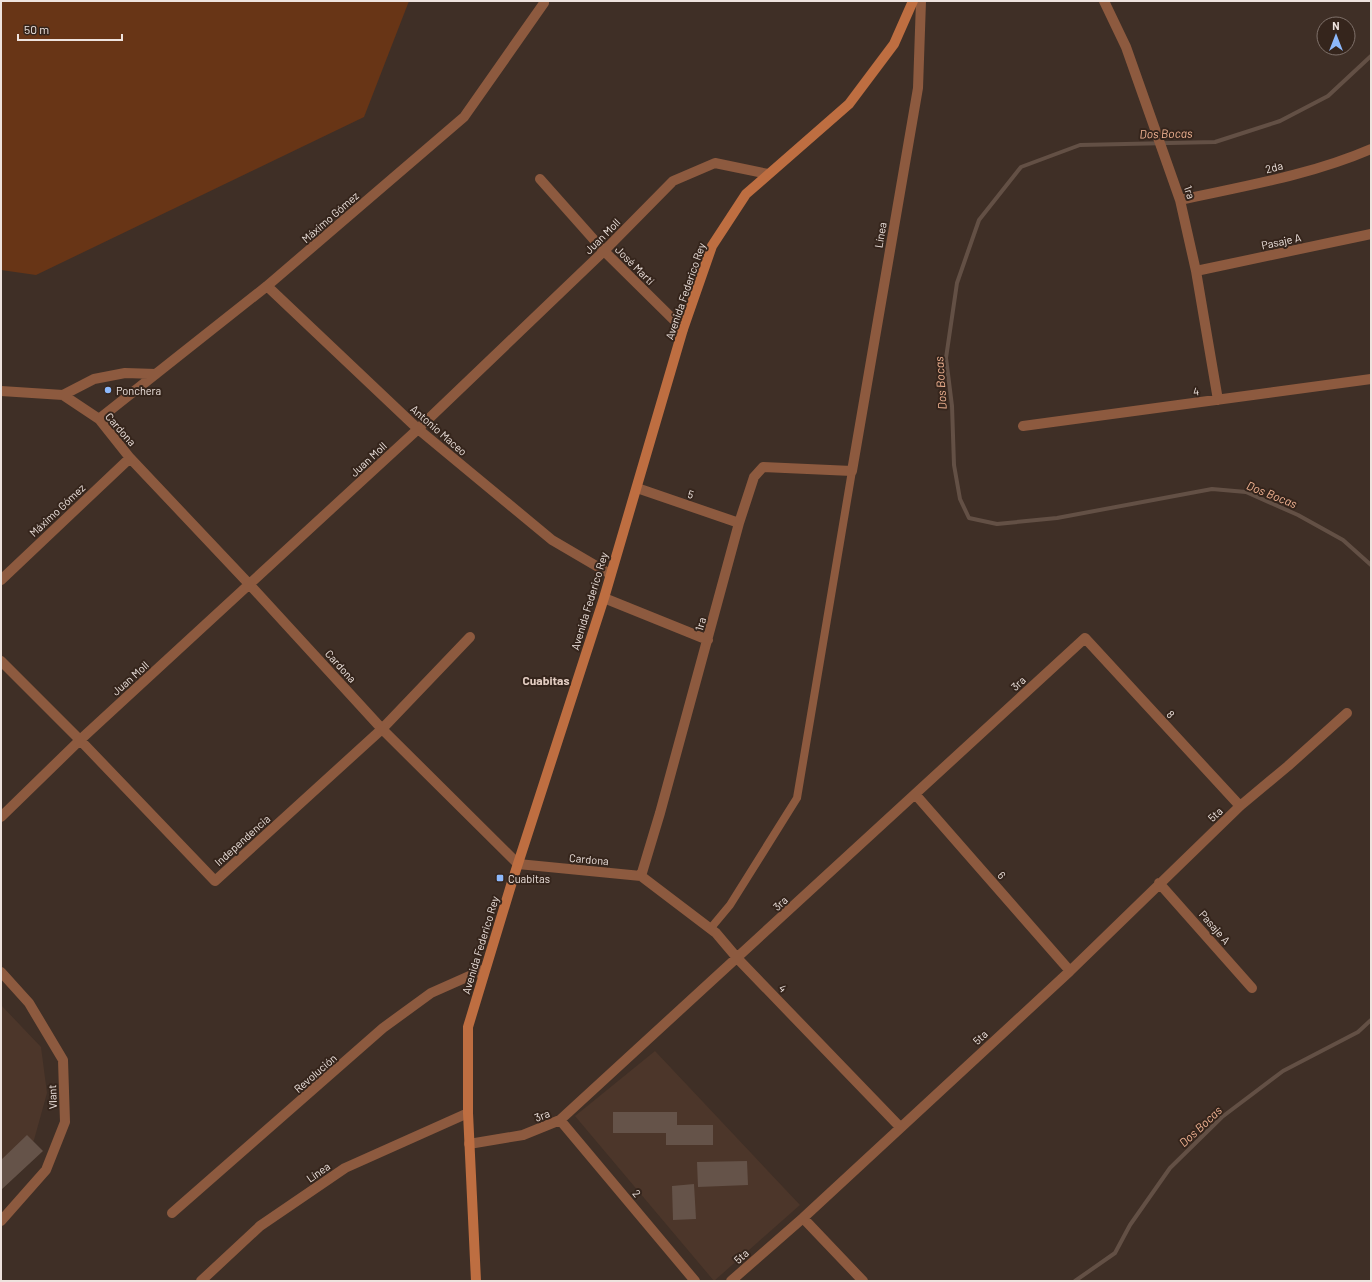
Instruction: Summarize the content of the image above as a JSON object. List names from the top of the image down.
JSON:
{
  "streets": {
    "main road": ["Avenida Federico Rey"],
    "street": [
      "2da",
      "1ra",
      "Máximo Gómez",
      "Línea",
      "Juan Moll",
      "Pasaje A",
      "José Martí",
      "4",
      "Cardona",
      "Antonio Maceo",
      "5",
      "3ra",
      "8",
      "5ta",
      "Independencia",
      "6",
      "Revolución",
      "Vlant",
      "2"
    ]
  },
  "crossings": [
    ["2da", "1ra"],
    ["1ra", "Línea"],
    ["1ra", "Pasaje A"],
    ["1ra", "4"],
    ["1ra", "Cardona"],
    ["1ra", "5"],
    ["Máximo Gómez", "Cardona"],
    ["Máximo Gómez", "Antonio Maceo"],
    ["Línea", "Avenida Federico Rey"],
    ["Juan Moll", "José Martí"],
    ["Juan Moll", "Avenida Federico Rey"],
    ["Juan Moll", "Cardona"],
    ["Juan Moll", "Antonio Maceo"],
    ["Juan Moll", "Independencia"],
    ["Pasaje A", "5ta"],
    ["José Martí", "Avenida Federico Rey"],
    ["Avenida Federico Rey", "Cardona"],
    ["Avenida Federico Rey", "Antonio Maceo"],
    ["Avenida Federico Rey", "5"],
    ["Avenida Federico Rey", "3ra"],
    ["Avenida Federico Rey", "Revolución"],
    ["4", "Cardona"],
    ["4", "3ra"],
    ["4", "5ta"],
    ["Cardona", "Independencia"],
    ["3ra", "8"],
    ["3ra", "6"],
    ["3ra", "2"],
    ["8", "5ta"],
    ["5ta", "6"]
  ],
  "districts": ["Cuabitas"],
  "water": ["Dos Bocas"],
  "places": {
    "other": ["Ponchera"],
    "transit": ["Cuabitas"]
  },
  "scale_bar": "50 m",
  "north": "top"
}
